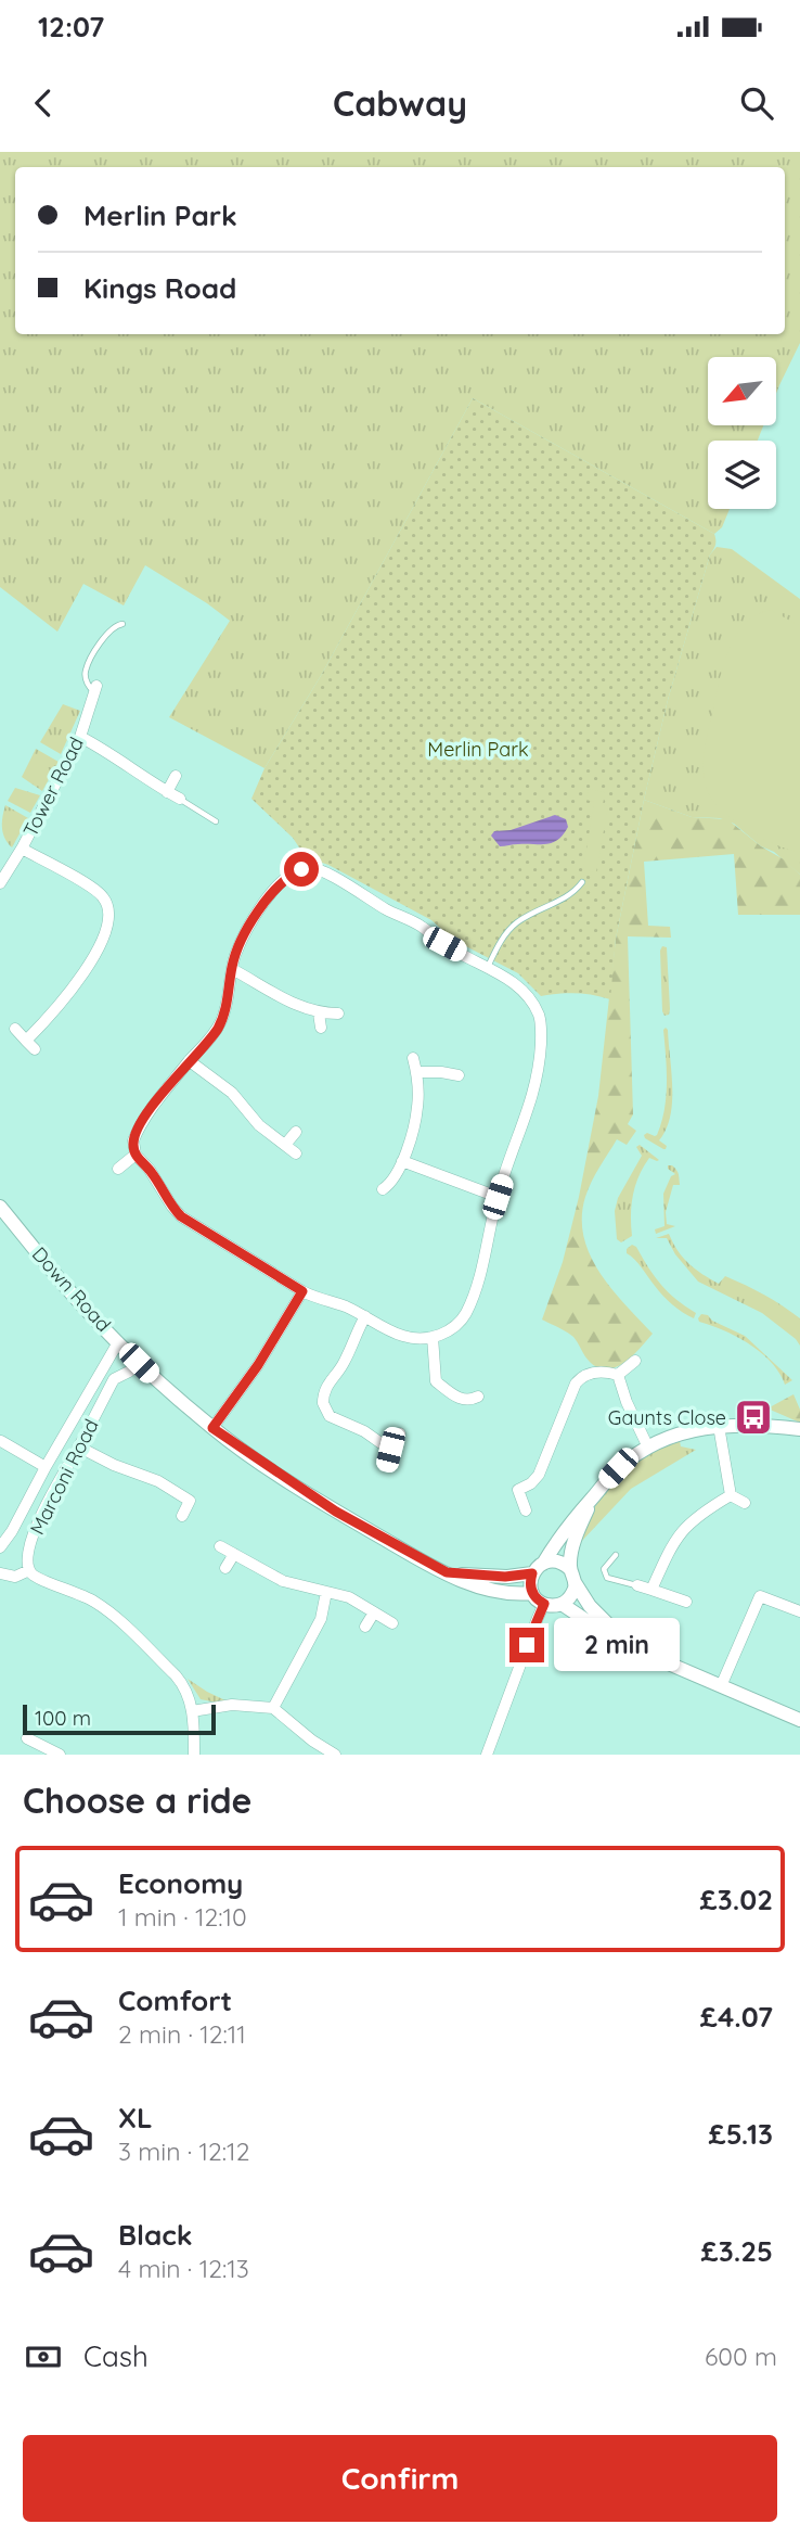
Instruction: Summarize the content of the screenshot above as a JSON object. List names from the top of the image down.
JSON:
{
  "streets": {
    "street": ["Tower Road", "Down Road", "Marconi Road"]
  },
  "crossings": [
    ["Down Road", "Marconi Road"]
  ],
  "parks": ["Merlin Park"],
  "places": {
    "bus stop": ["Gaunts Close"]
  },
  "scale_bar": "100 m",
  "north": "bottom left",
  "page": {
    "status": "12:07",
    "header": "Cabway",
    "banner": ["Merlin Park", "Kings Road"],
    "bubble": "2 min",
    "scale": "100 m",
    "heading": "Choose a ride",
    "list": [
      {
        "name": "Economy",
        "note": "1 min · 12:10",
        "value": "£3.02"
      },
      {
        "name": "Comfort",
        "note": "2 min · 12:11",
        "value": "£4.07"
      },
      {
        "name": "XL",
        "note": "3 min · 12:12",
        "value": "£5.13"
      },
      {
        "name": "Black",
        "note": "4 min · 12:13",
        "value": "£3.25"
      }
    ],
    "pay": ["Cash", "600 m"],
    "buttons": "Confirm"
  }
}
